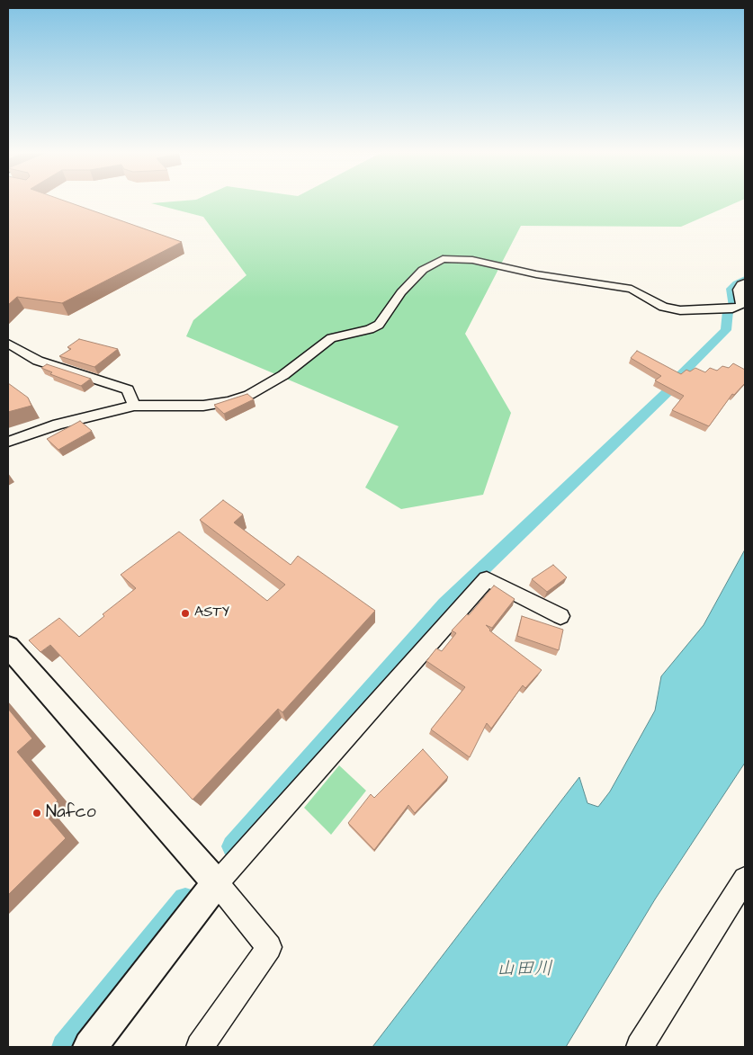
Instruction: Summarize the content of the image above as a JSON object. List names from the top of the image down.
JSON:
{
  "water": ["山田川"],
  "places": ["ASTY", "Nafco"]
}
